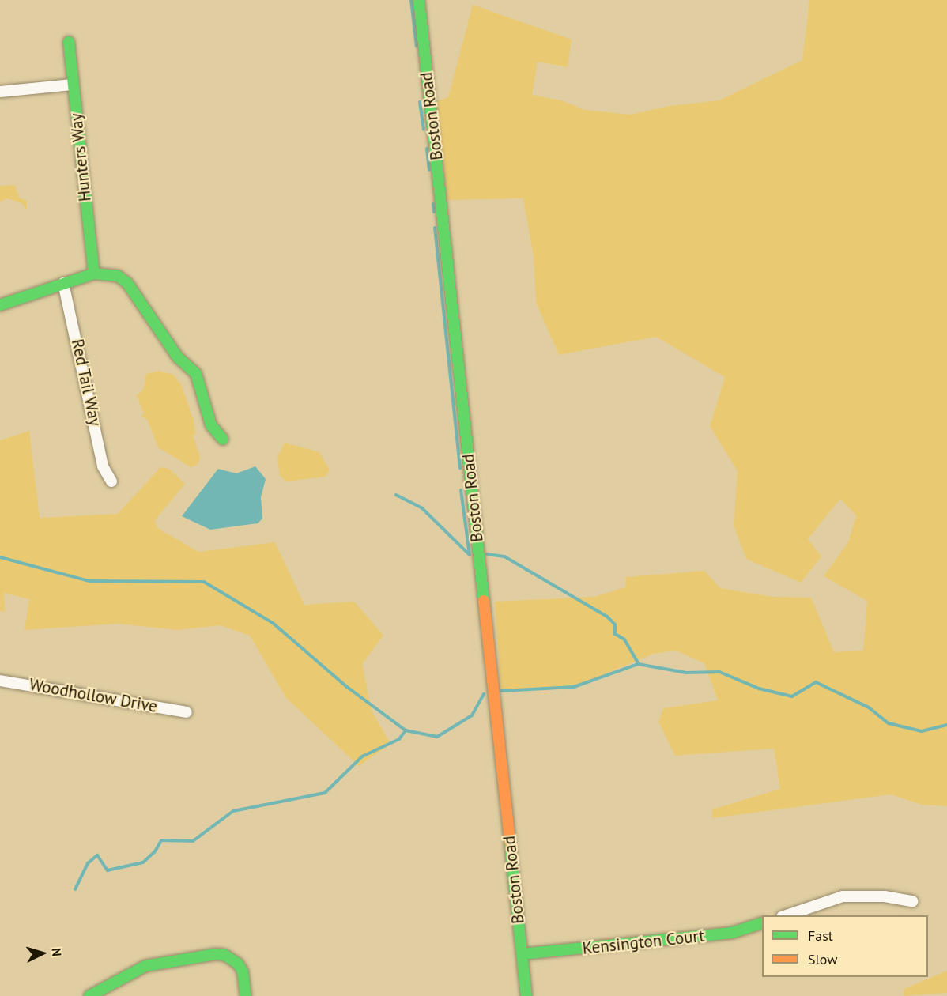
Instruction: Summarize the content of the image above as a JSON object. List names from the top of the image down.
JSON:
{
  "streets": {
    "street": [
      "Boston Road",
      "Hunters Way",
      "Red Tail Way",
      "Woodhollow Drive",
      "Kensington Court"
    ]
  },
  "crossings": [
    ["Boston Road", "Kensington Court"]
  ],
  "legend": ["Fast", "Slow"],
  "north": "right"
}
